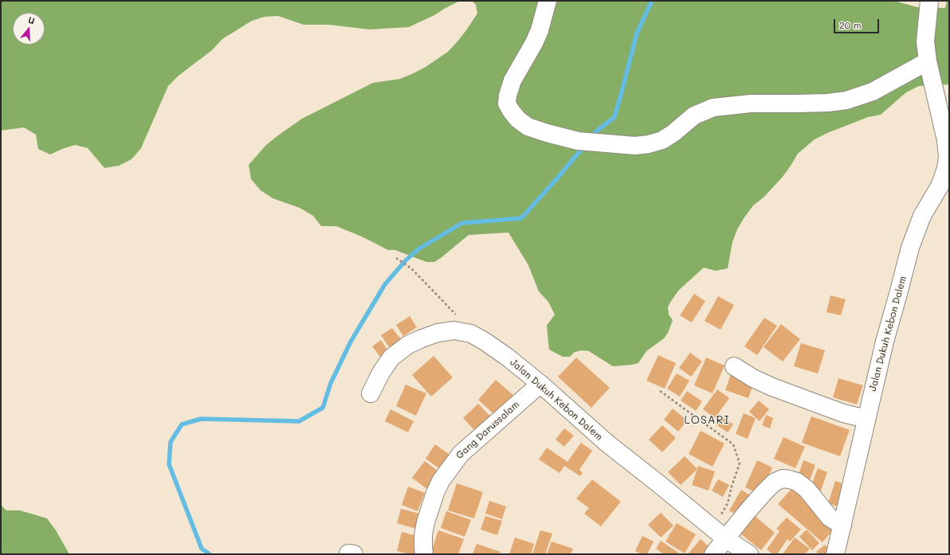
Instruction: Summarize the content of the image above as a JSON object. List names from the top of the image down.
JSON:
{
  "streets": {
    "street": ["Jalan Dukuh Kebon Dalem", "Gang Darussalam"]
  },
  "crossings": [
    ["Jalan Dukuh Kebon Dalem", "Gang Darussalam"]
  ],
  "districts": ["LOSARI"],
  "scale_bar": "20 m",
  "north": "top"
}
